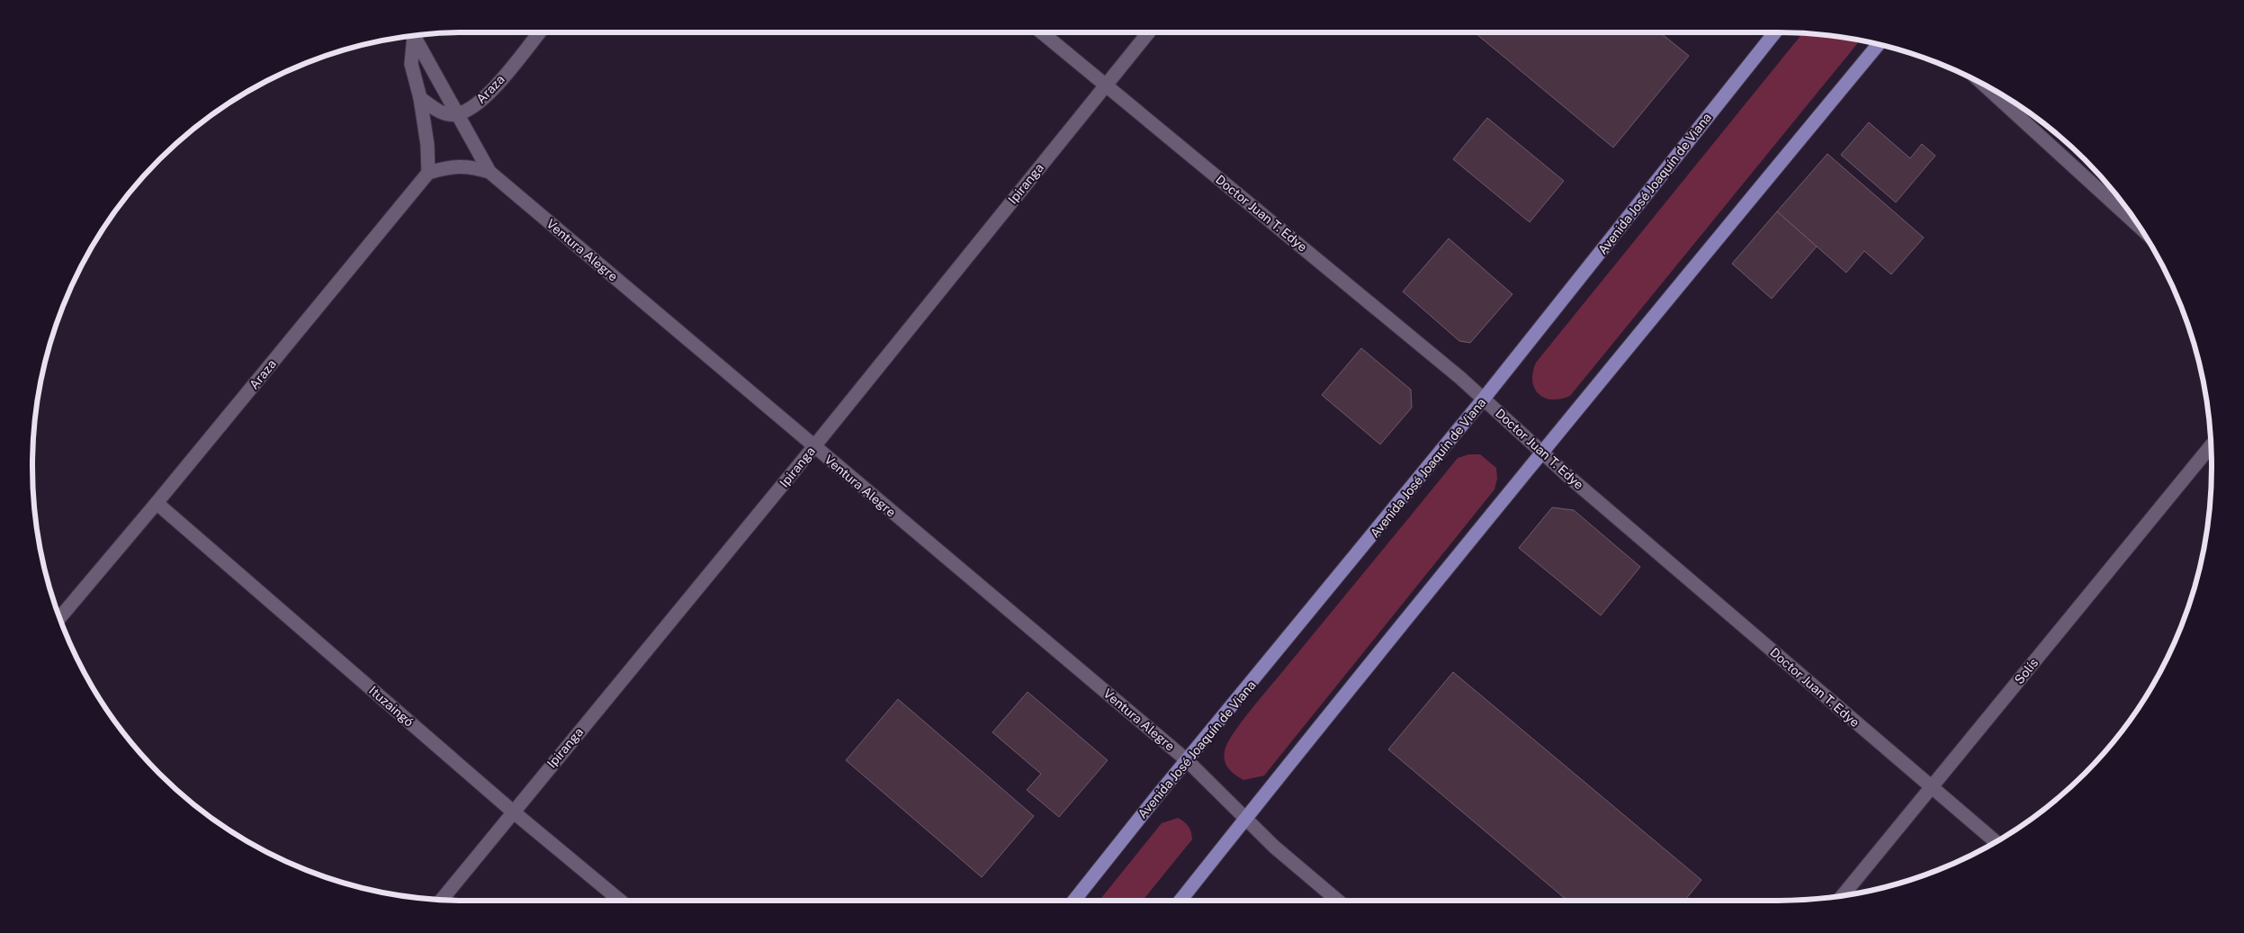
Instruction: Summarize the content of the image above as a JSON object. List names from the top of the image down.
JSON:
{
  "streets": {
    "main road": ["Avenida José Joaquín de Viana"],
    "street": [
      "Araza",
      "Ipiranga",
      "Doctor Juan T. Edye",
      "Ventura Alegre",
      "Solís",
      "Ituzaingó"
    ]
  },
  "crossings": [
    ["Araza", "Ventura Alegre"],
    ["Araza", "Ituzaingó"],
    ["Ipiranga", "Doctor Juan T. Edye"],
    ["Ipiranga", "Ventura Alegre"],
    ["Ipiranga", "Ituzaingó"],
    ["Avenida José Joaquín de Viana", "Doctor Juan T. Edye"],
    ["Avenida José Joaquín de Viana", "Ventura Alegre"],
    ["Doctor Juan T. Edye", "Solís"]
  ]
}
